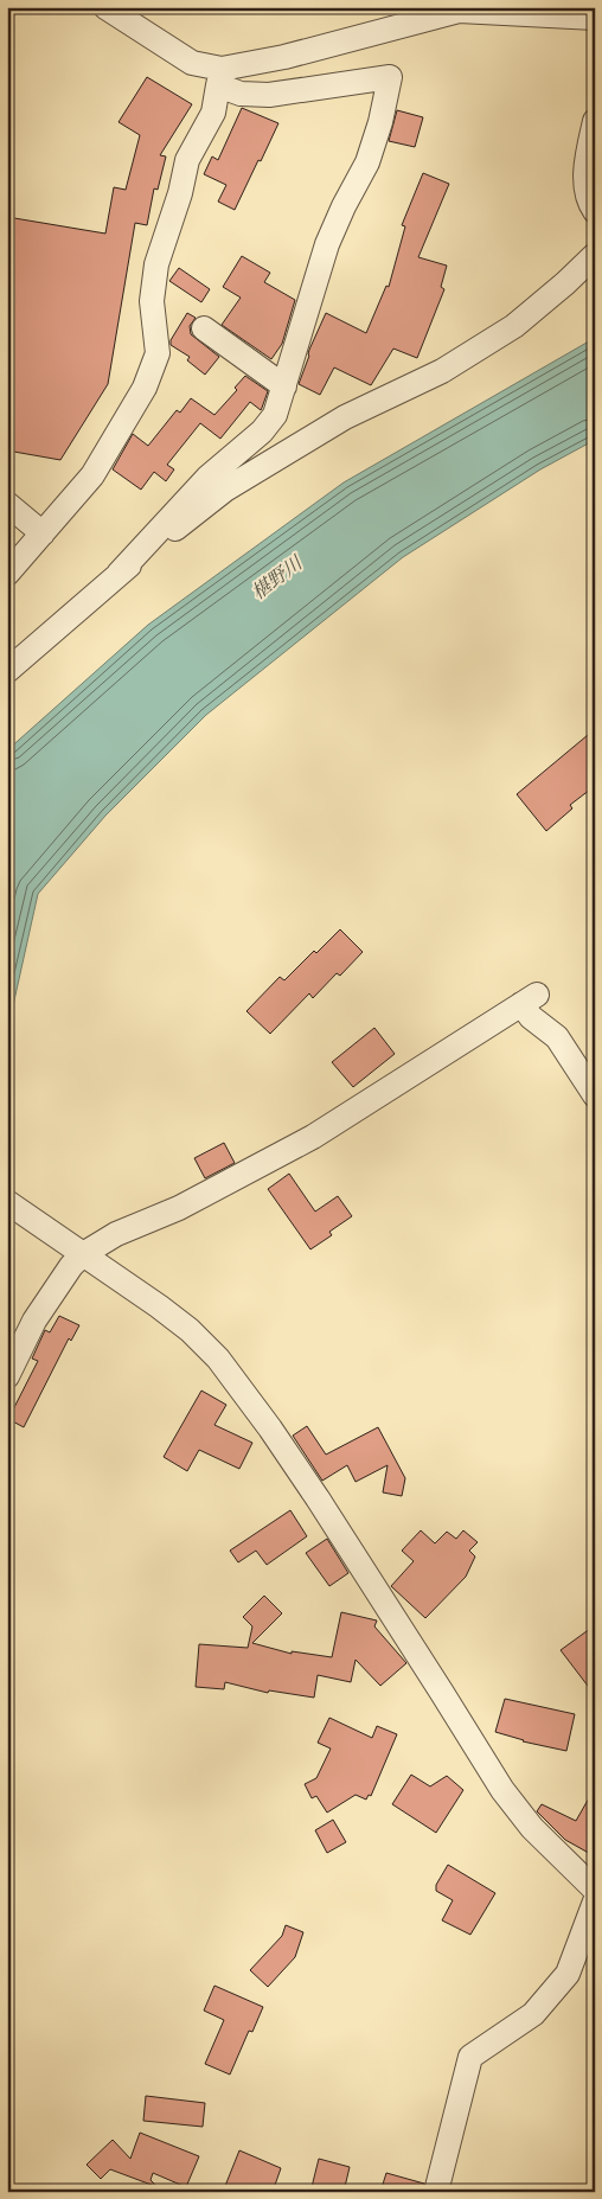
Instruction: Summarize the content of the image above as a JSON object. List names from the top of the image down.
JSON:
{
  "water": ["椹野川"]
}
